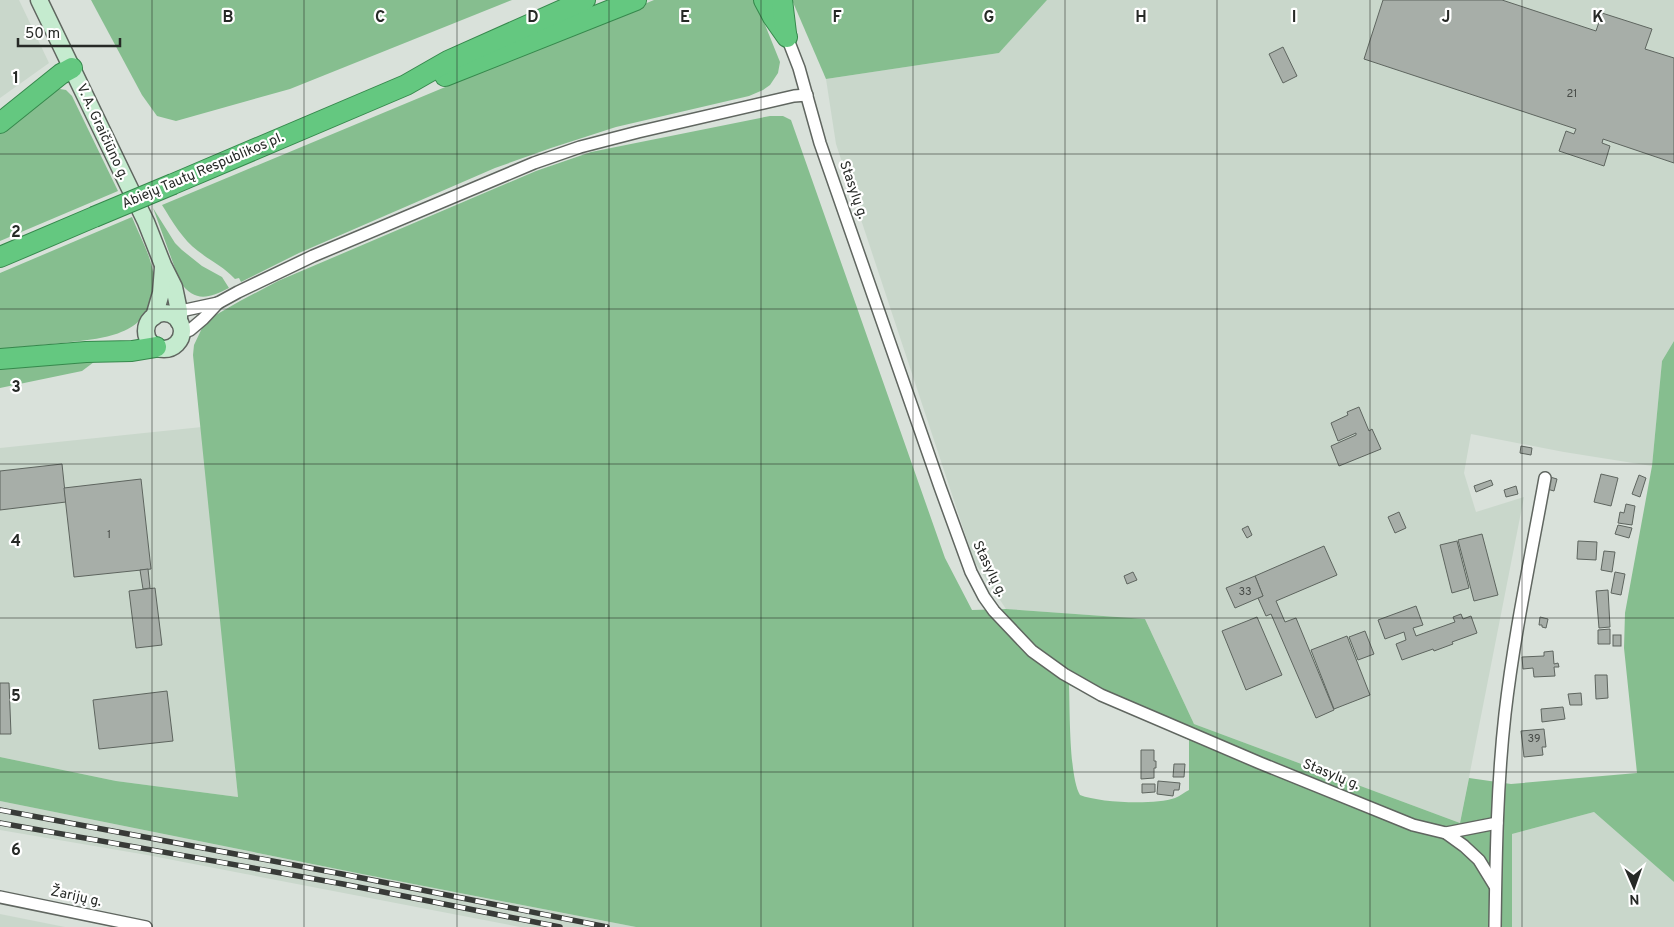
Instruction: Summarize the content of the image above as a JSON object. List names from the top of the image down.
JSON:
{
  "streets": {
    "highway": ["Abiejų Tautų Respublikos pl."],
    "main road": ["V. A. Graičiūno g."],
    "street": ["Stasylų g.", "Žarijų g."]
  },
  "house_numbers": [
    "21",
    "1",
    "33",
    "39"
  ],
  "scale_bar": "50 m",
  "north": "bottom",
  "grid": {
    "columns": [
      "B",
      "C",
      "D",
      "E",
      "F",
      "G",
      "H",
      "I",
      "J",
      "K"
    ],
    "rows": [
      "1",
      "2",
      "3",
      "4",
      "5",
      "6"
    ]
  }
}
